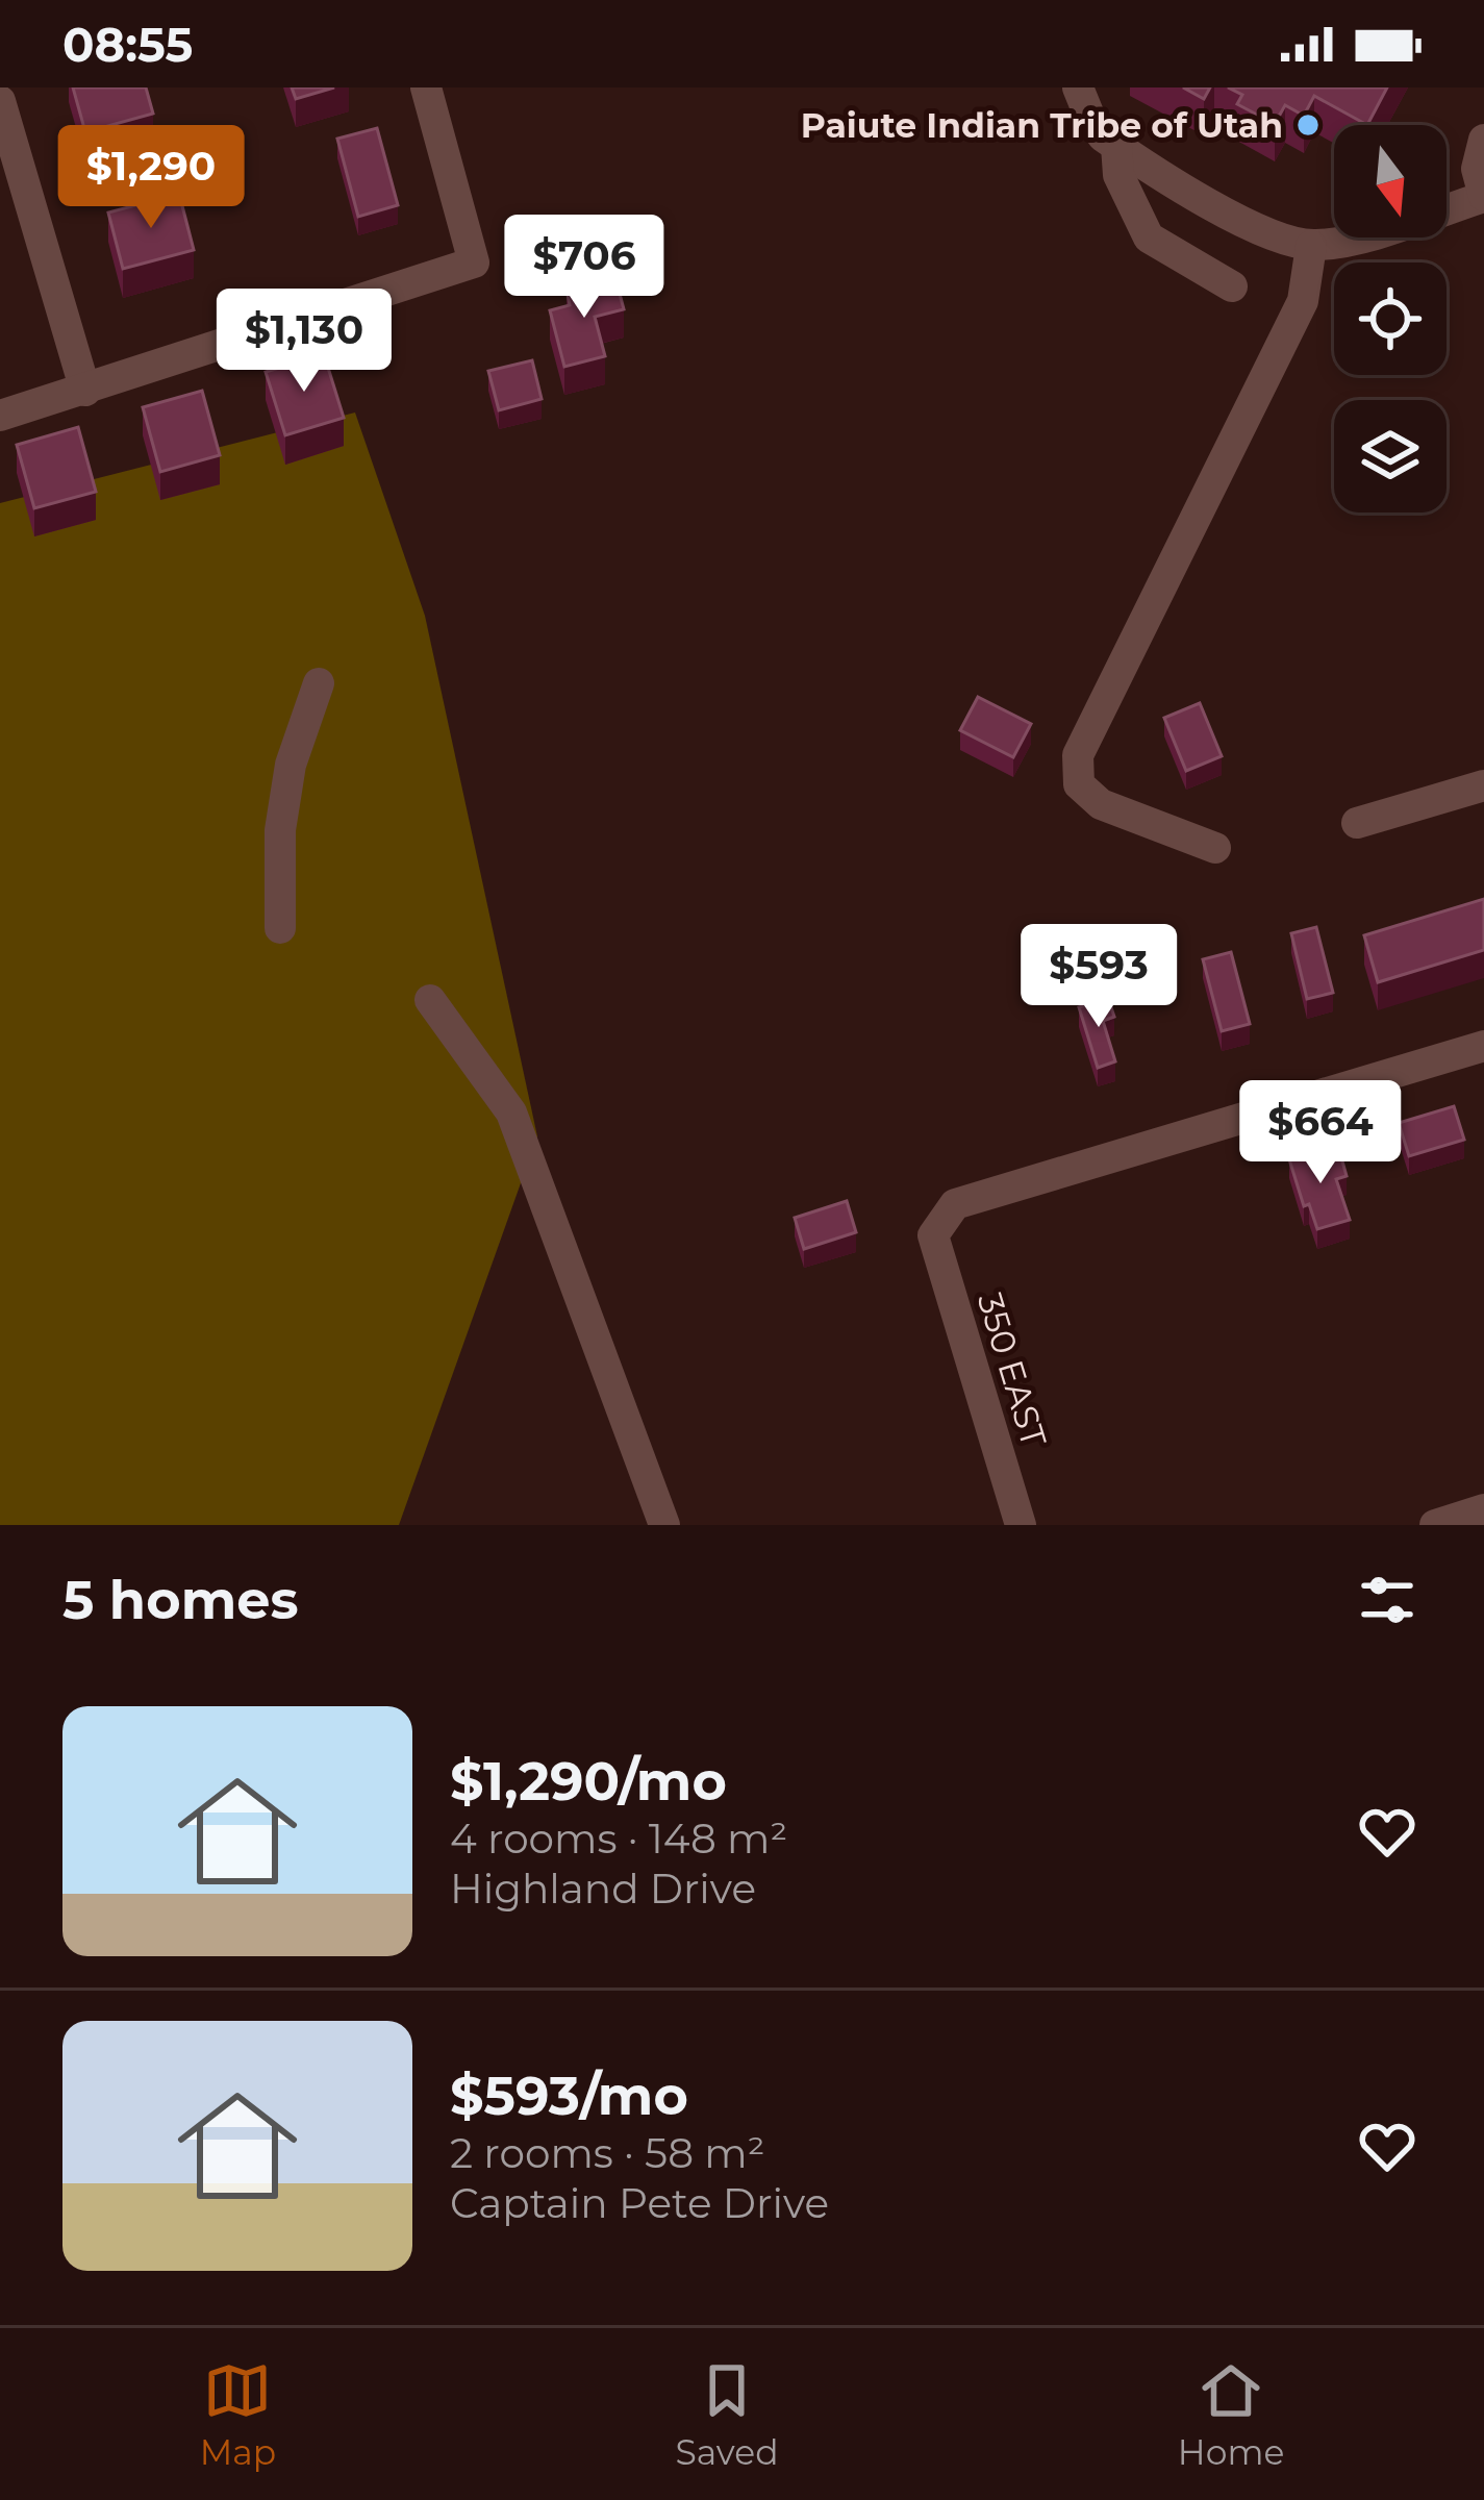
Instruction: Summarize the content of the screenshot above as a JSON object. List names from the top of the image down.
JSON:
{
  "streets": {
    "street": ["350 EAST"]
  },
  "places": ["Paiute Indian Tribe of Utah"],
  "north": "bottom",
  "page": {
    "status": "08:55",
    "price": [
      "$1,290",
      "$706",
      "$1,130",
      "$593",
      "$664"
    ],
    "heading": "5 homes",
    "list": [
      {
        "name": "$1,290/mo",
        "note": "4 rooms · 148 m² · Highland Drive"
      },
      {
        "name": "$593/mo",
        "note": "2 rooms · 58 m² · Captain Pete Drive"
      }
    ],
    "tabs": ["Map", "Saved", "Home"]
  }
}
